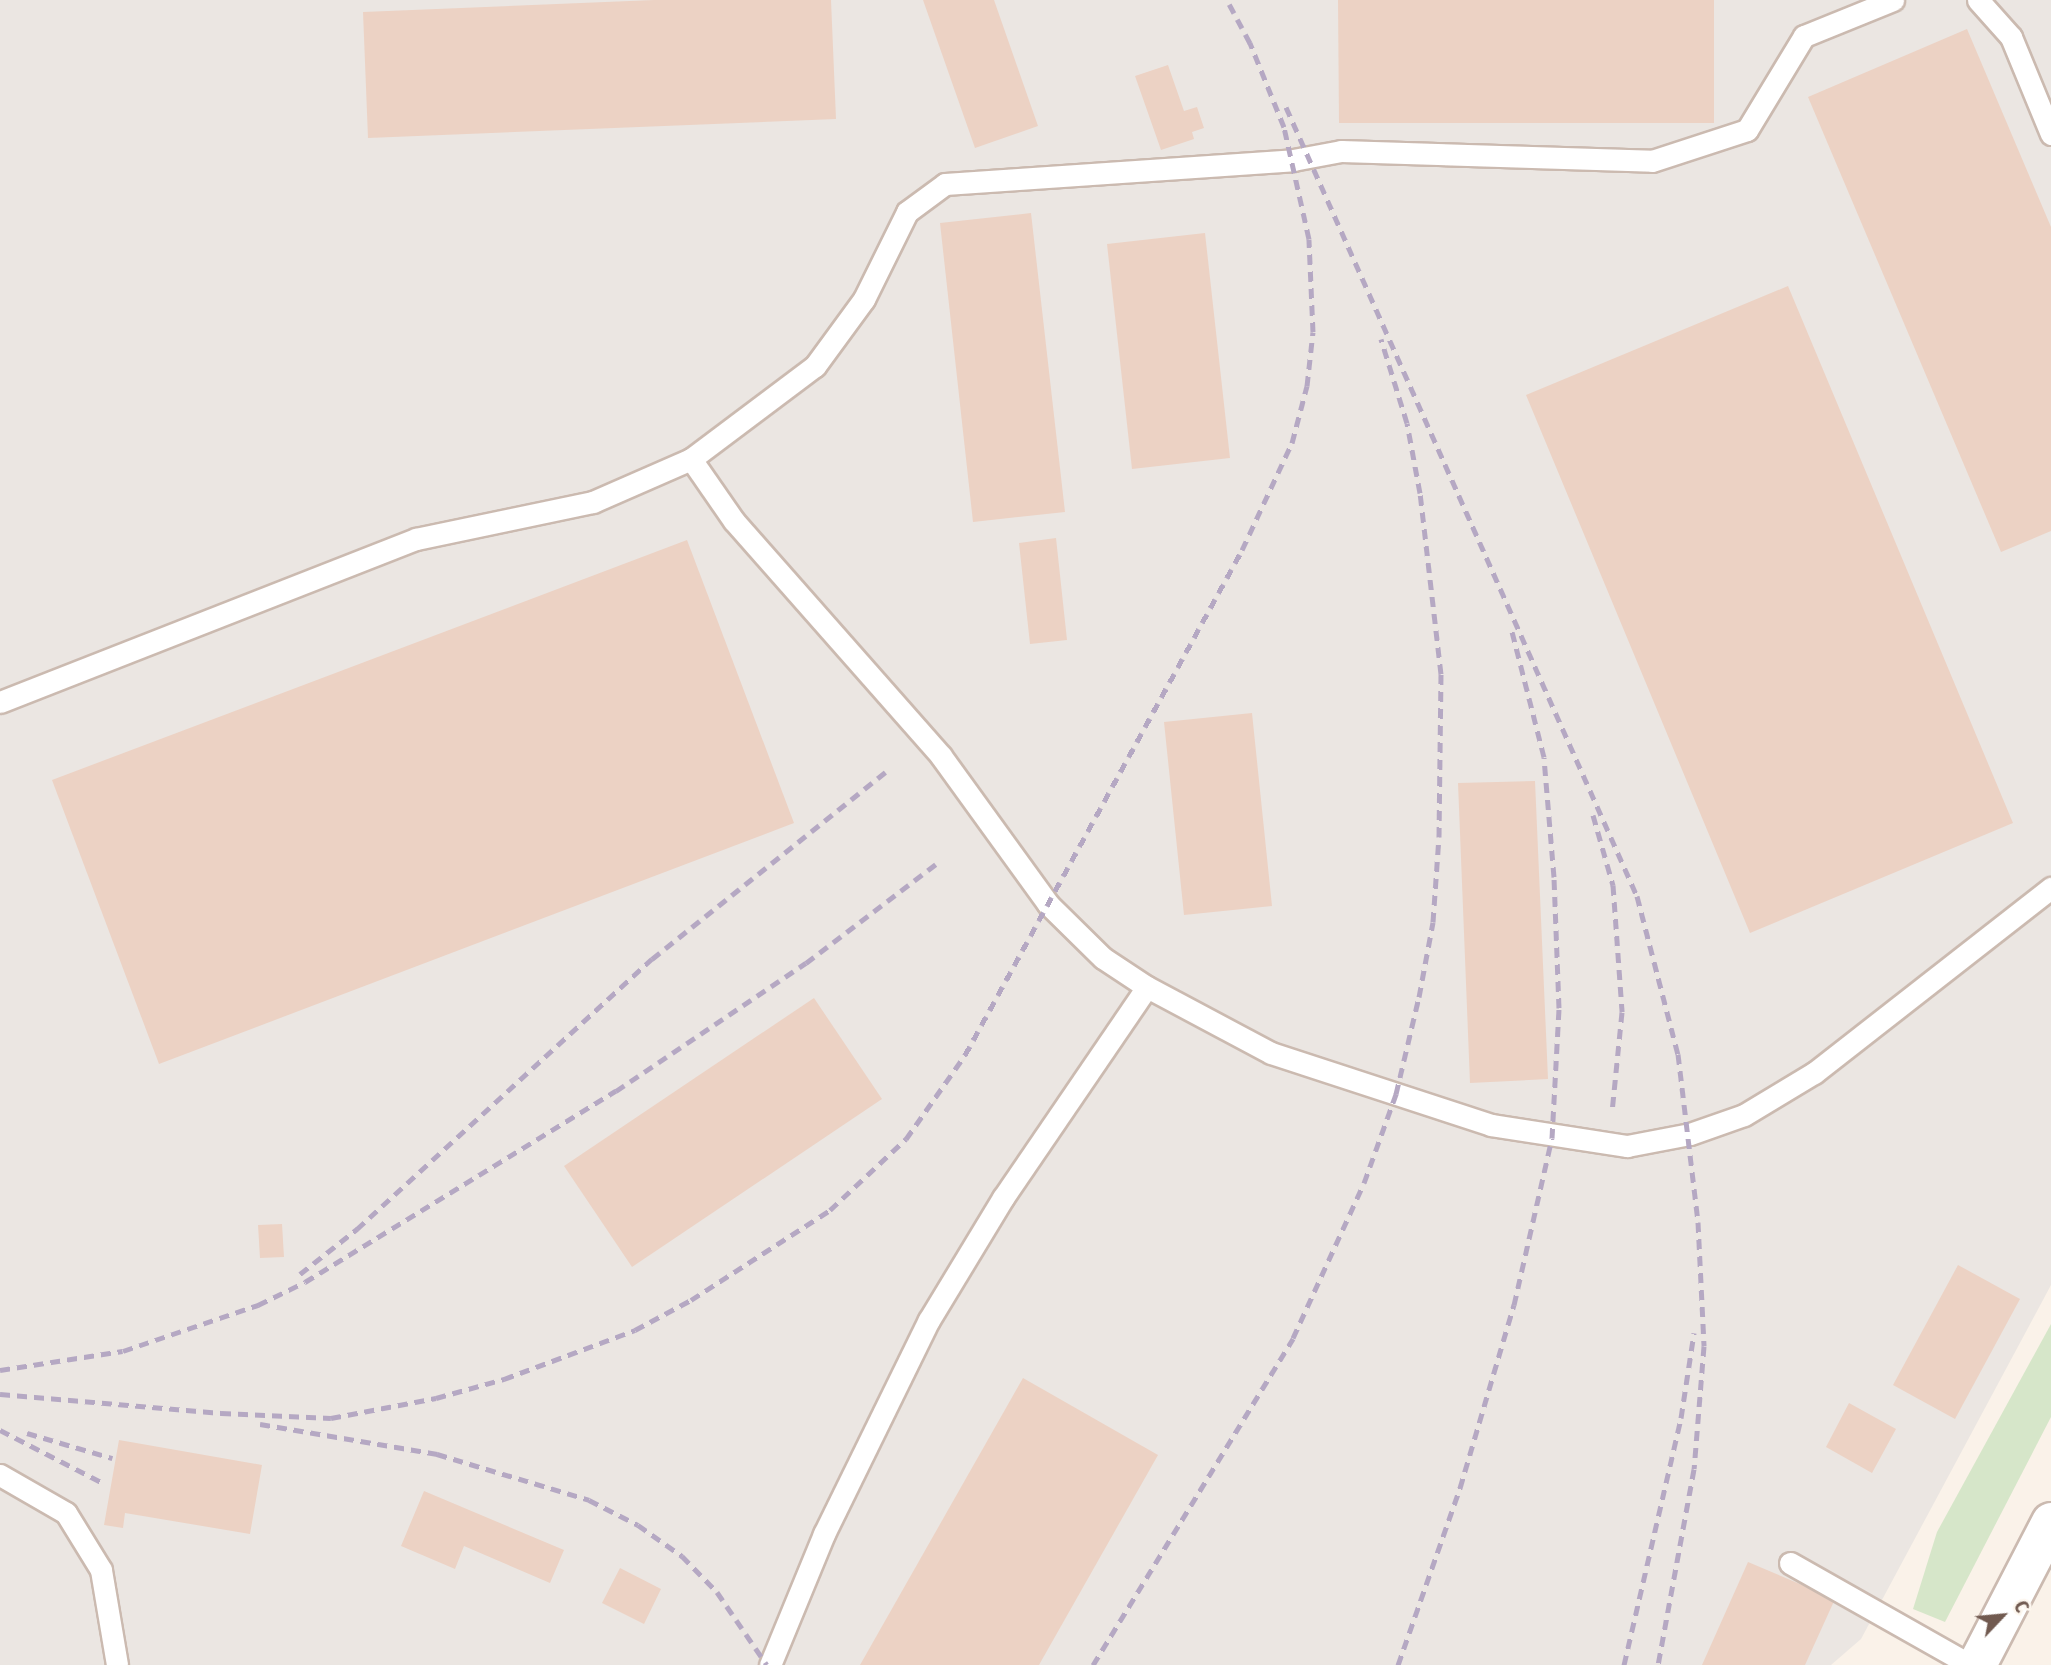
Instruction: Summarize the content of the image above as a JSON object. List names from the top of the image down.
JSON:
{
  "north": "top right"
}
